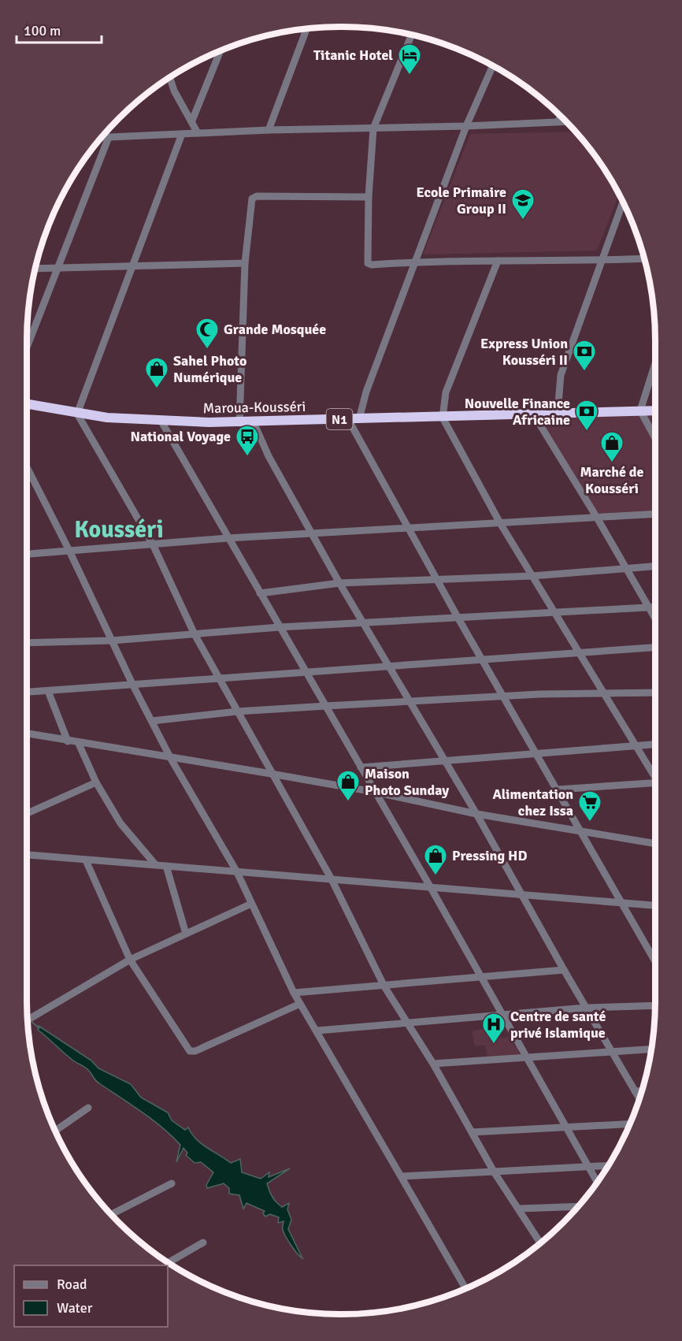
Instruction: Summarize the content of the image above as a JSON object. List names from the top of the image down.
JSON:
{
  "streets": {
    "highway": ["Maroua-Kousséri", "N1"]
  },
  "districts": ["Kousséri"],
  "places": {
    "hotel": ["Titanic Hotel"],
    "school or university": ["Ecole Primaire Group II"],
    "mosque": ["Grande Mosquée"],
    "bank": ["Express Union Kousséri II", "Nouvelle Finance Africaine"],
    "shop": [
      "Sahel Photo Numérique",
      "Marché de Kousséri",
      "Maison Photo Sunday",
      "Pressing HD"
    ],
    "bus stop": ["National Voyage"],
    "supermarket": ["Alimentation chez Issa"],
    "hospital": ["Centre de santé privé Islamique"]
  },
  "legend": ["Road", "Water"],
  "scale_bar": "100 m"
}
